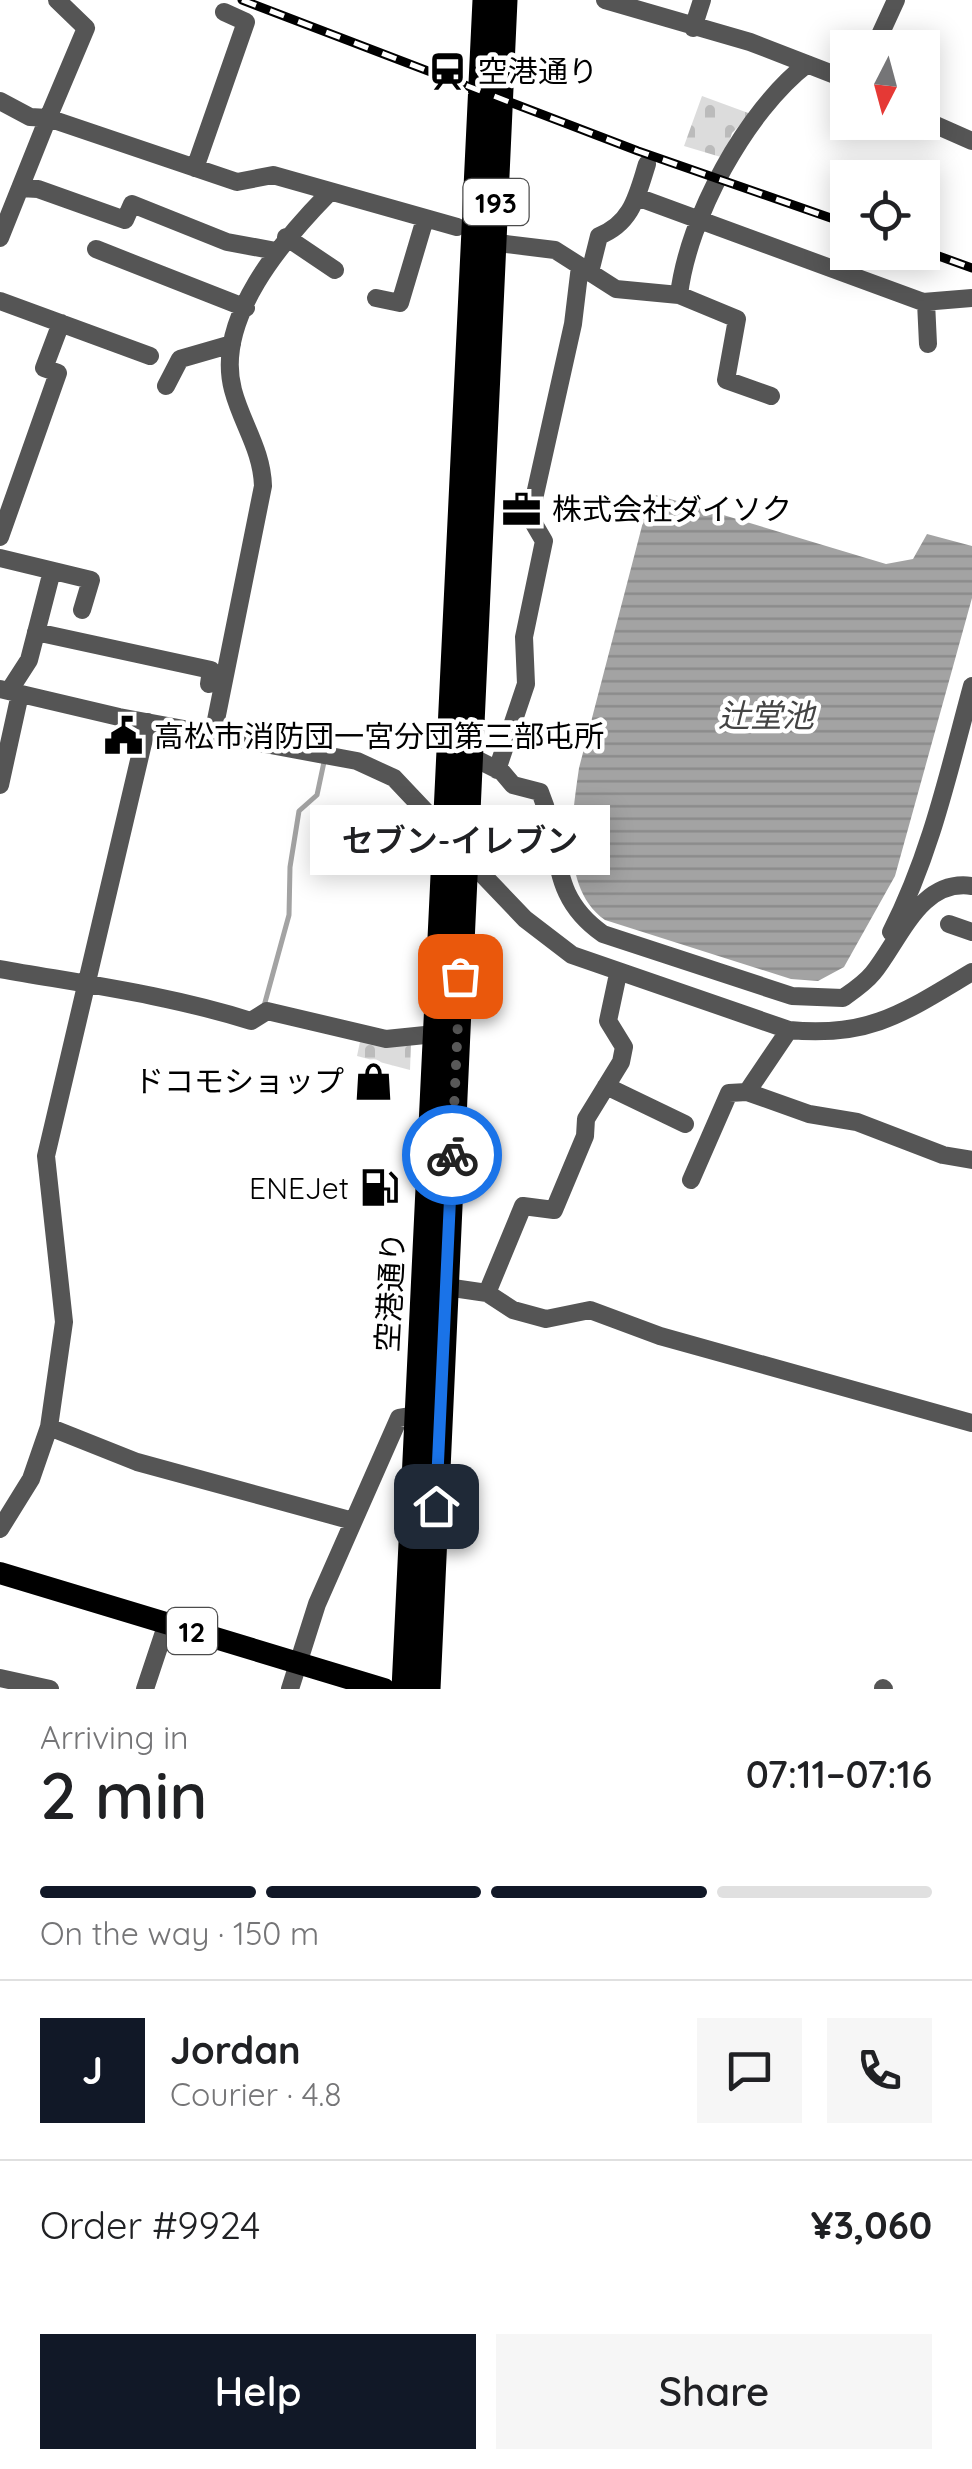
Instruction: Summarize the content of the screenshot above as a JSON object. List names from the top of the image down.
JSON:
{
  "streets": {
    "highway": ["193", "空港通り"],
    "main road": ["12"]
  },
  "water": ["辻堂池"],
  "places": {
    "station": ["空港通り"],
    "office": ["株式会社ダイソク"],
    "public building": ["高松市消防団一宮分団第三部屯所"],
    "other": ["セブン-イレブン"],
    "shop": ["ドコモショップ"],
    "fuel station": ["ENEJet"]
  },
  "north": "bottom",
  "page": {
    "bubble": "セブン-イレブン",
    "heading": ["2 min", "Arriving in", "07:11–07:16"],
    "panel": [
      "Jordan",
      "Courier · 4.8",
      "Order #9924",
      "¥3,060"
    ],
    "bar": "On the way · 150 m",
    "round": "J",
    "buttons": ["Help", "Share"]
  }
}
